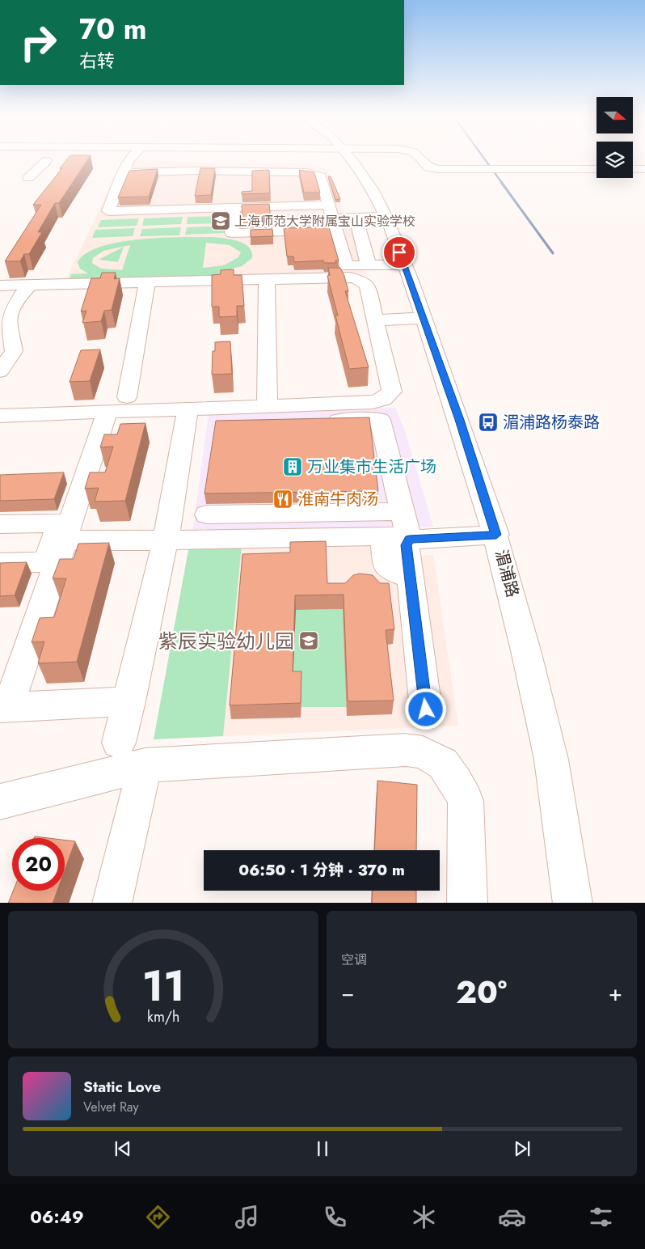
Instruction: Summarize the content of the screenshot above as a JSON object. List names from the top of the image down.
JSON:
{
  "streets": {
    "street": ["湄浦路"]
  },
  "places": {
    "school or university": ["上海师范大学附属宝山实验学校", "紫辰实验幼儿园"],
    "bus stop": ["湄浦路杨泰路"],
    "building": ["万业集市生活广场"],
    "restaurant": ["淮南牛肉汤"]
  },
  "north": "right",
  "page": {
    "turn": ["70 m", "右转"],
    "limit": "20",
    "trip": "06:50 · 1 分钟 · 370 m",
    "tile": "空调",
    "heat": ["−", "20°", "+"],
    "song": ["Static Love", "Velvet Ray"],
    "tabs": "06:49",
    "gauge": ["11", "km/h"]
  }
}
